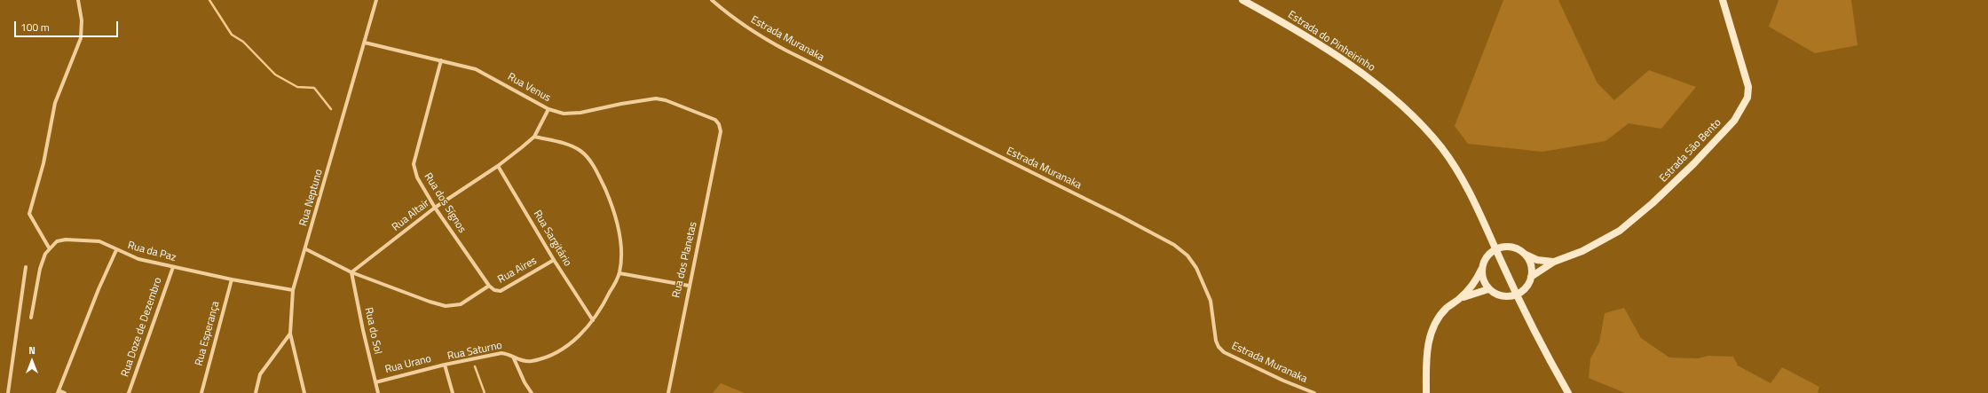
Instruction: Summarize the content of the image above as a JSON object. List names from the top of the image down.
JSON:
{
  "streets": {
    "street": [
      "Estrada Muranaka",
      "Estrada do Pinheirinho",
      "Rua Venus",
      "Estrada São Bento",
      "Rua Neptuno",
      "Rua dos Sígnos",
      "Rua Altair",
      "Rua Sargitário",
      "Rua da Paz",
      "Rua dos Planetas",
      "Rua Aires",
      "Rua Doze de Dezembro",
      "Rua do Sol",
      "Rua Esperança",
      "Rua Saturno",
      "Rua Urano"
    ]
  },
  "crossings": [
    ["Rua Venus", "Rua Neptuno"],
    ["Rua Venus", "Rua dos Sígnos"],
    ["Rua Venus", "Rua dos Planetas"],
    ["Rua Neptuno", "Rua da Paz"],
    ["Rua dos Sígnos", "Rua Altair"],
    ["Rua dos Sígnos", "Rua Aires"],
    ["Rua Altair", "Rua Sargitário"],
    ["Rua Altair", "Rua do Sol"],
    ["Rua Sargitário", "Rua Aires"],
    ["Rua Sargitário", "Rua Saturno"],
    ["Rua da Paz", "Rua Doze de Dezembro"],
    ["Rua da Paz", "Rua Esperança"],
    ["Rua do Sol", "Rua Urano"],
    ["Rua Saturno", "Rua Urano"]
  ],
  "scale_bar": "100 m",
  "north": "top"
}
